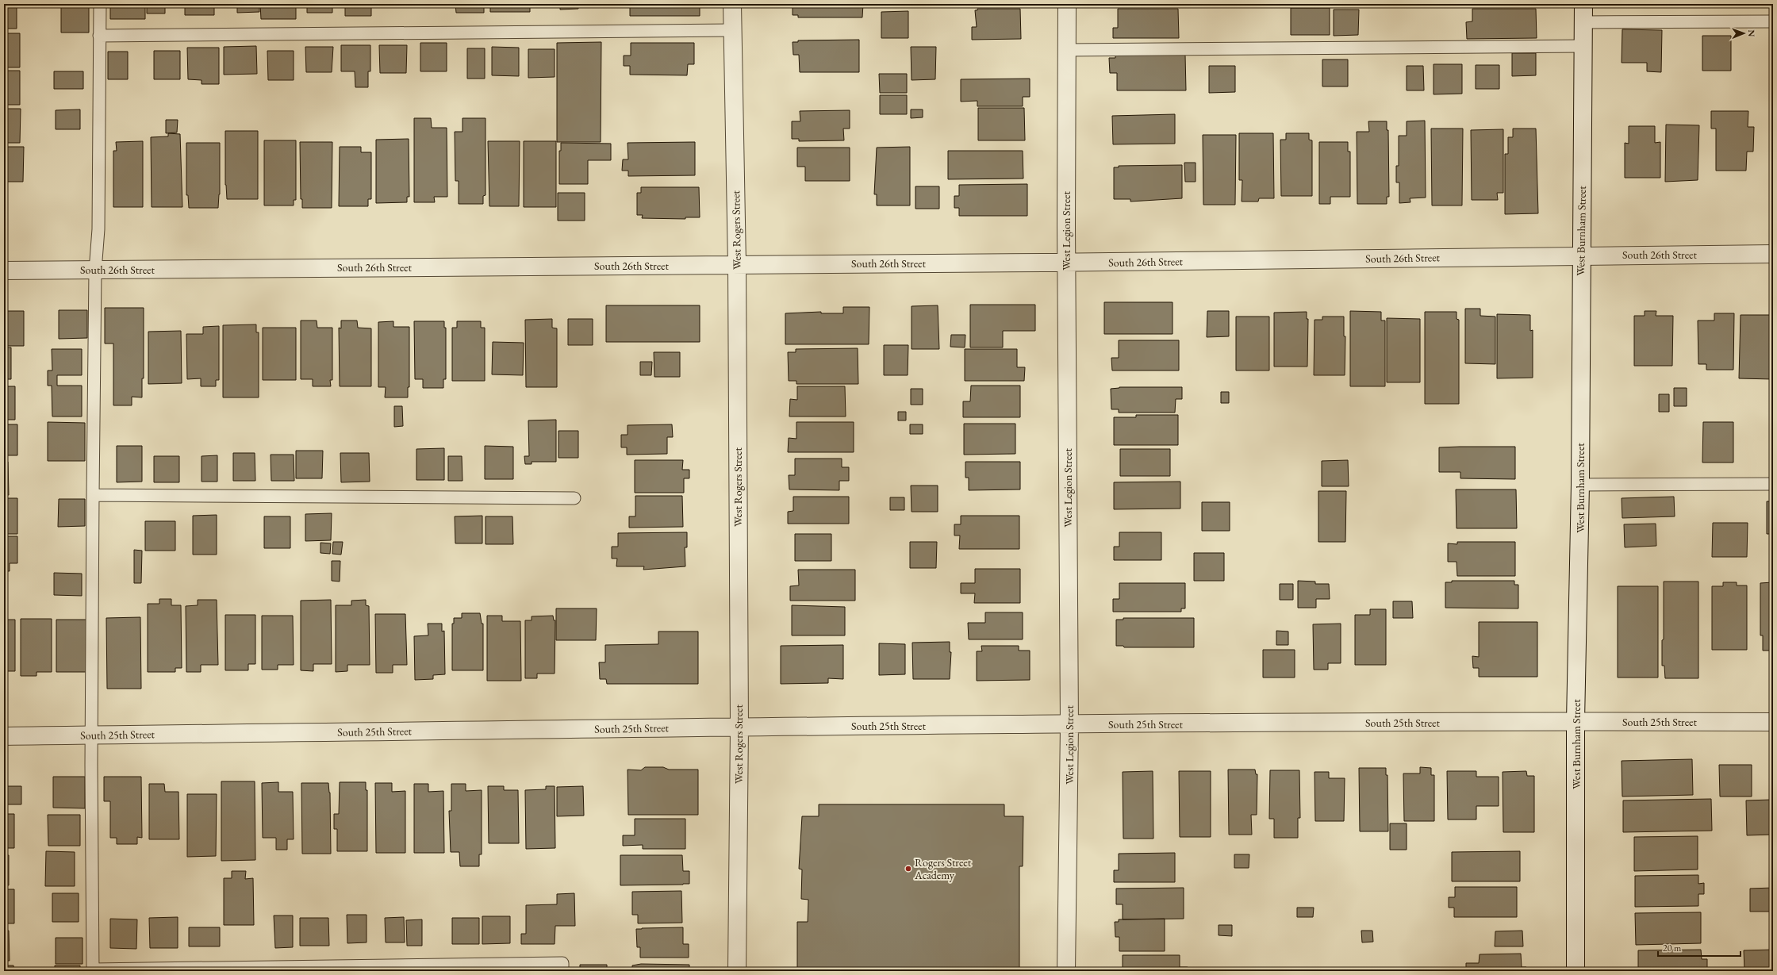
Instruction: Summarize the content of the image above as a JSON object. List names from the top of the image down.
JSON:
{
  "streets": {
    "street": [
      "West Rogers Street",
      "West Legion Street",
      "West Burnham Street",
      "South 26th Street",
      "South 25th Street"
    ]
  },
  "crossings": [
    ["West Rogers Street", "South 26th Street"],
    ["West Rogers Street", "South 25th Street"],
    ["West Legion Street", "South 26th Street"],
    ["West Legion Street", "South 25th Street"],
    ["West Burnham Street", "South 26th Street"],
    ["West Burnham Street", "South 25th Street"]
  ],
  "places": ["Rogers Street Academy"],
  "scale_bar": "20 m",
  "north": "right"
}
